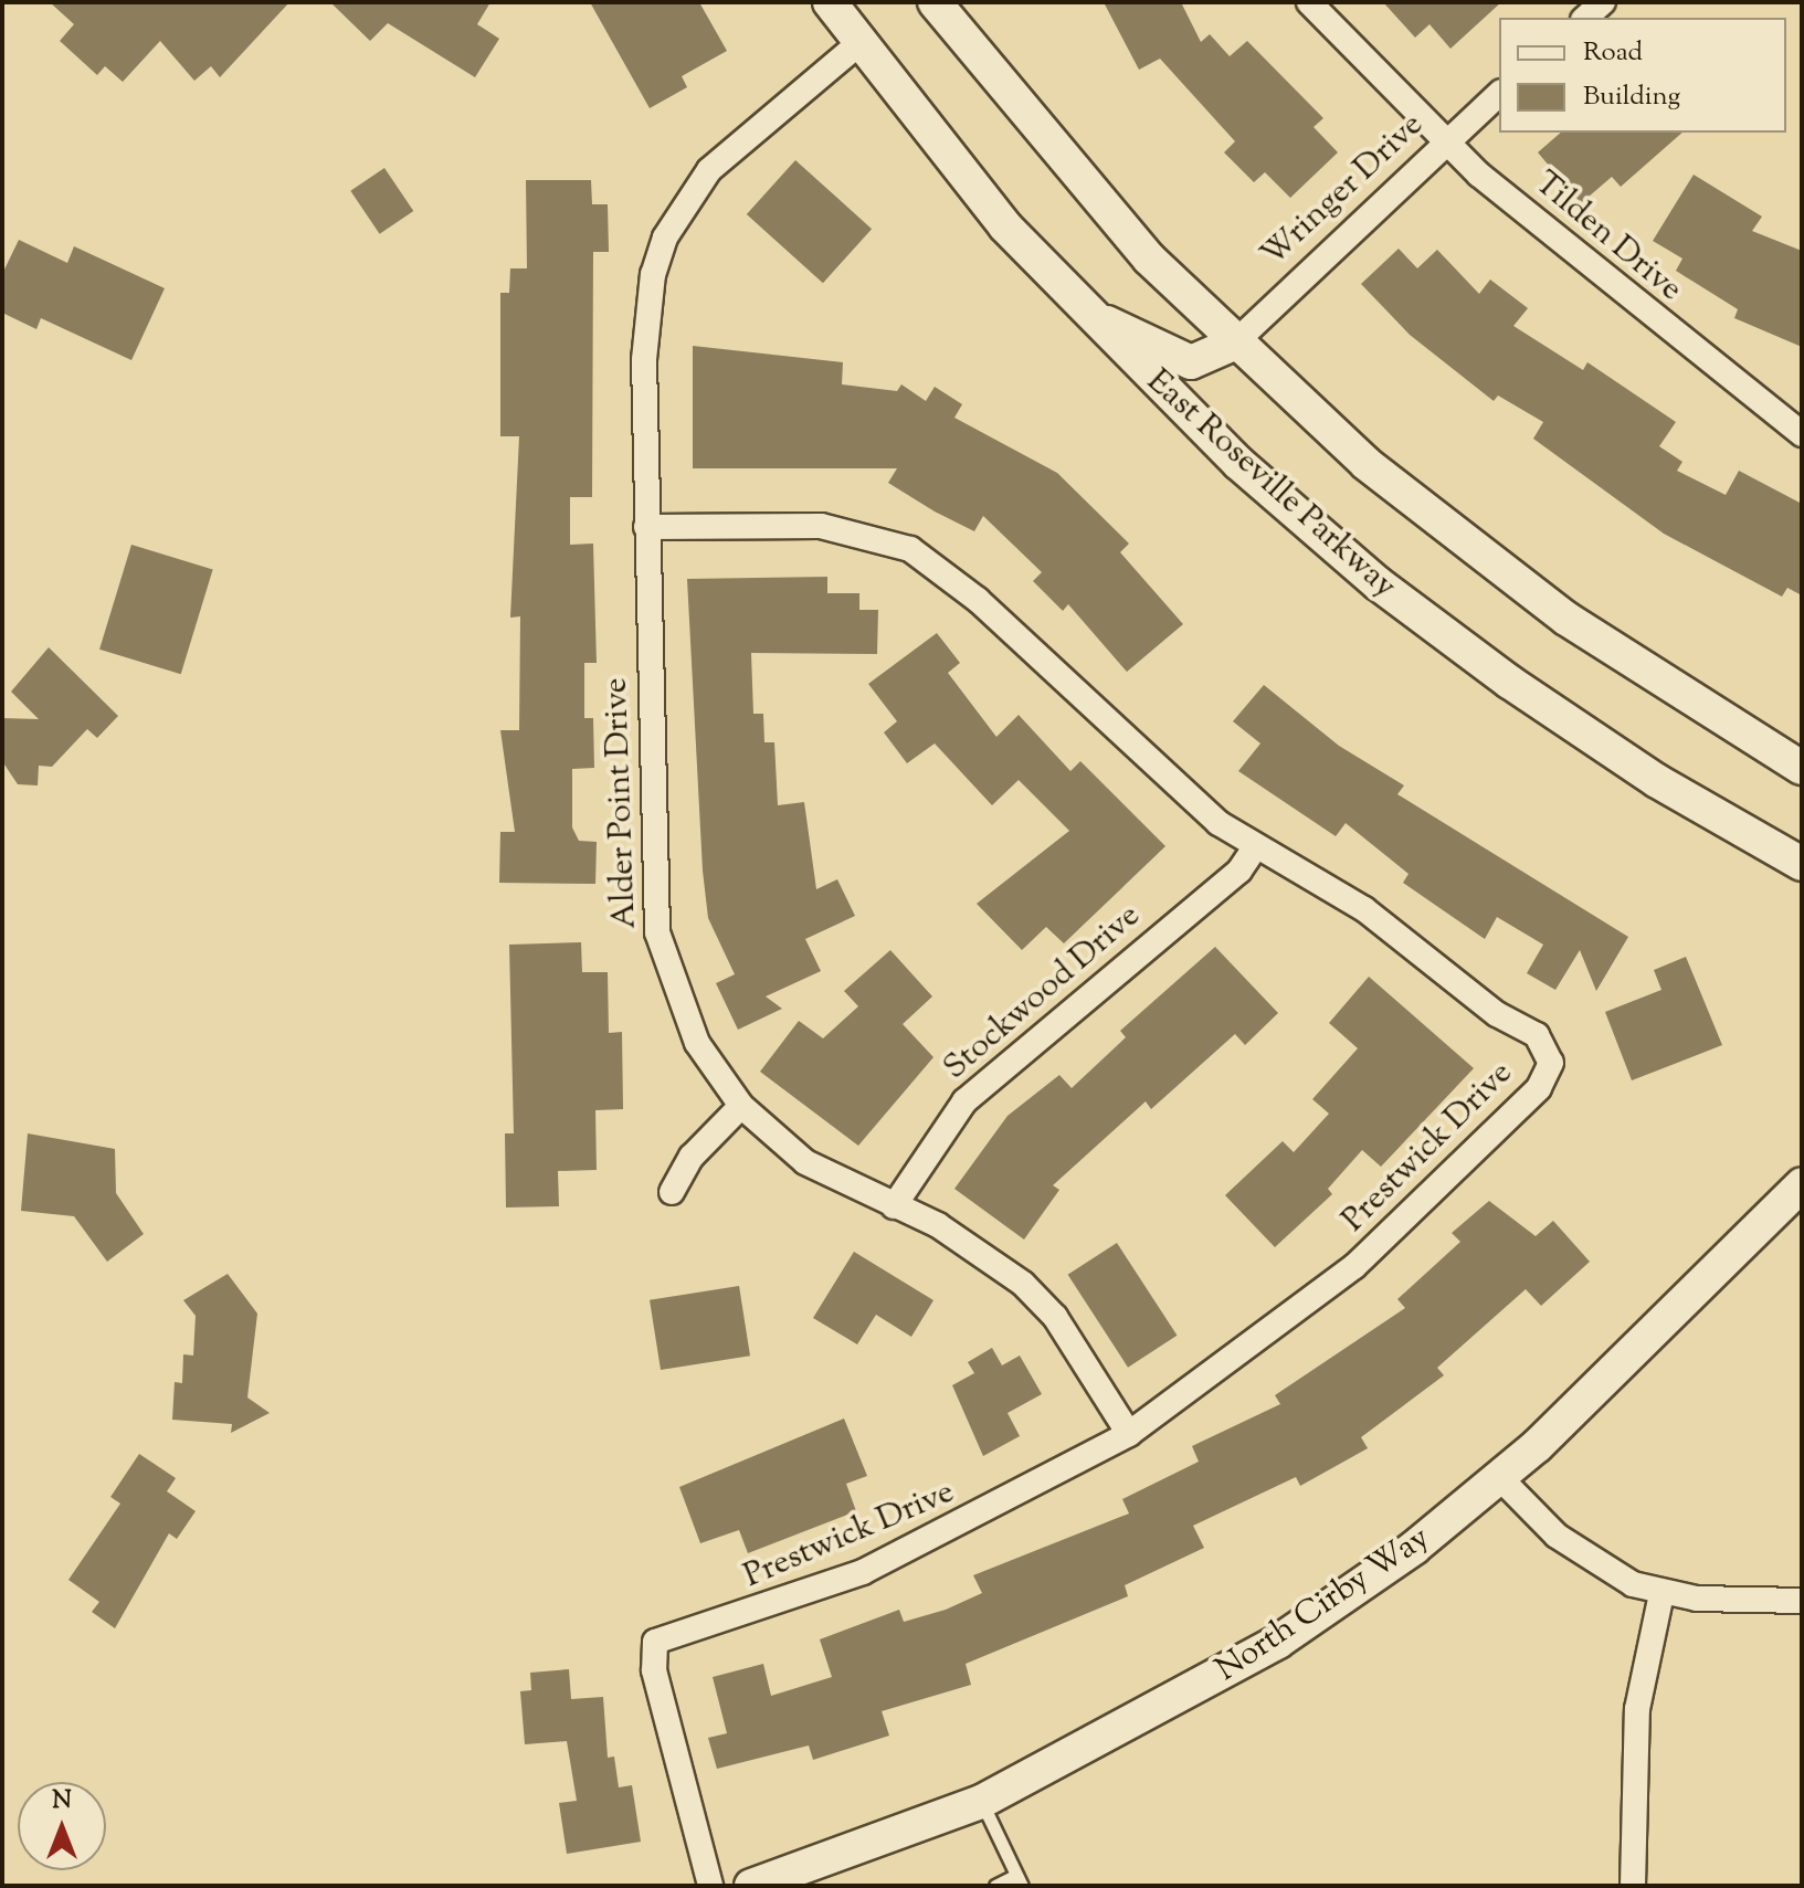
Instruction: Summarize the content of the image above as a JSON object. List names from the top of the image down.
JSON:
{
  "streets": {
    "main road": ["East Roseville Parkway", "North Cirby Way"],
    "street": [
      "Wringer Drive",
      "Tilden Drive",
      "Alder Point Drive",
      "Stockwood Drive",
      "Prestwick Drive"
    ]
  },
  "crossings": [
    ["Wringer Drive", "Tilden Drive"],
    ["East Roseville Parkway", "Alder Point Drive"],
    ["Alder Point Drive", "Stockwood Drive"],
    ["Alder Point Drive", "Prestwick Drive"],
    ["Stockwood Drive", "Prestwick Drive"]
  ],
  "legend": ["Road", "Building"],
  "north": "top"
}
